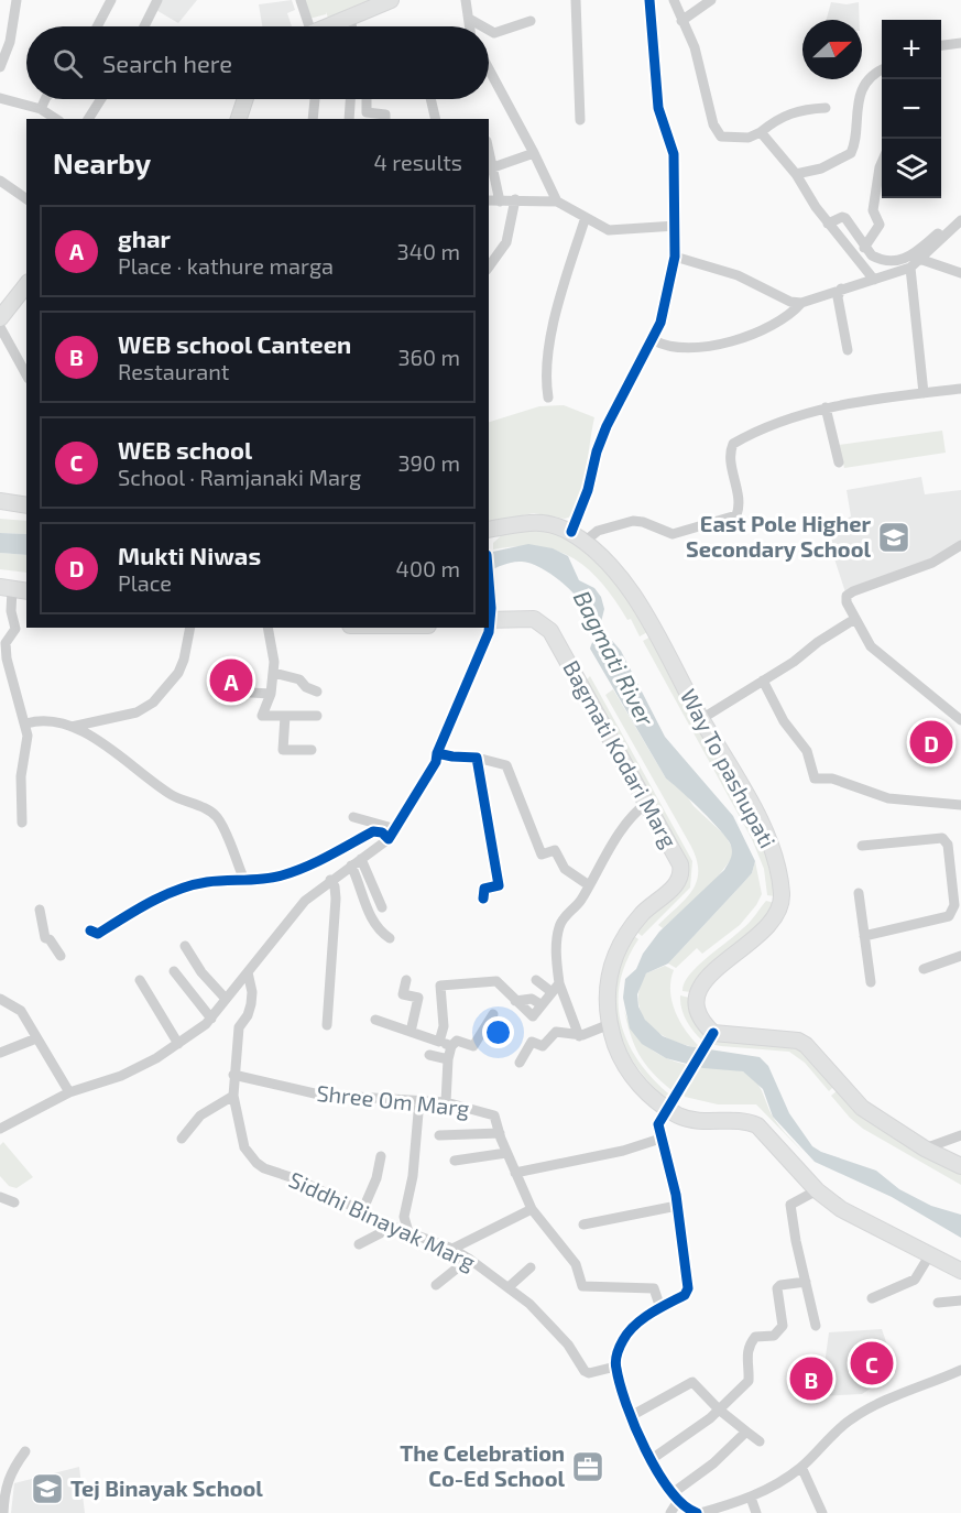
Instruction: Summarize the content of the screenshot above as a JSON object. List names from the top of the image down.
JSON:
{
  "streets": {
    "main road": ["Bagmati Kodari Marg", "Way To pashupati"],
    "street": ["Shree Om Marg", "Siddhi Binayak Marg"]
  },
  "crossings": [
    ["Shree Om Marg", "Siddhi Binayak Marg"]
  ],
  "water": ["Bagmati River"],
  "places": {
    "school or university": ["East Pole Higher Secondary School", "Tej Binayak School"],
    "office": ["The Celebration Co-Ed School"]
  },
  "north": "right",
  "page": {
    "map_buttons": ["+", "−"],
    "search": "Search here",
    "heading": ["Nearby", "4 results"],
    "list": [
      {
        "mark": "A",
        "name": "ghar",
        "note": "Place · kathure marga",
        "value": "340 m"
      },
      {
        "mark": "B",
        "name": "WEB school Canteen",
        "note": "Restaurant",
        "value": "360 m"
      },
      {
        "mark": "C",
        "name": "WEB school",
        "note": "School · Ramjanaki Marg",
        "value": "390 m"
      },
      {
        "mark": "D",
        "name": "Mukti Niwas",
        "note": "Place",
        "value": "400 m"
      }
    ],
    "pins": [
      "A",
      "D",
      "C",
      "B"
    ]
  }
}
